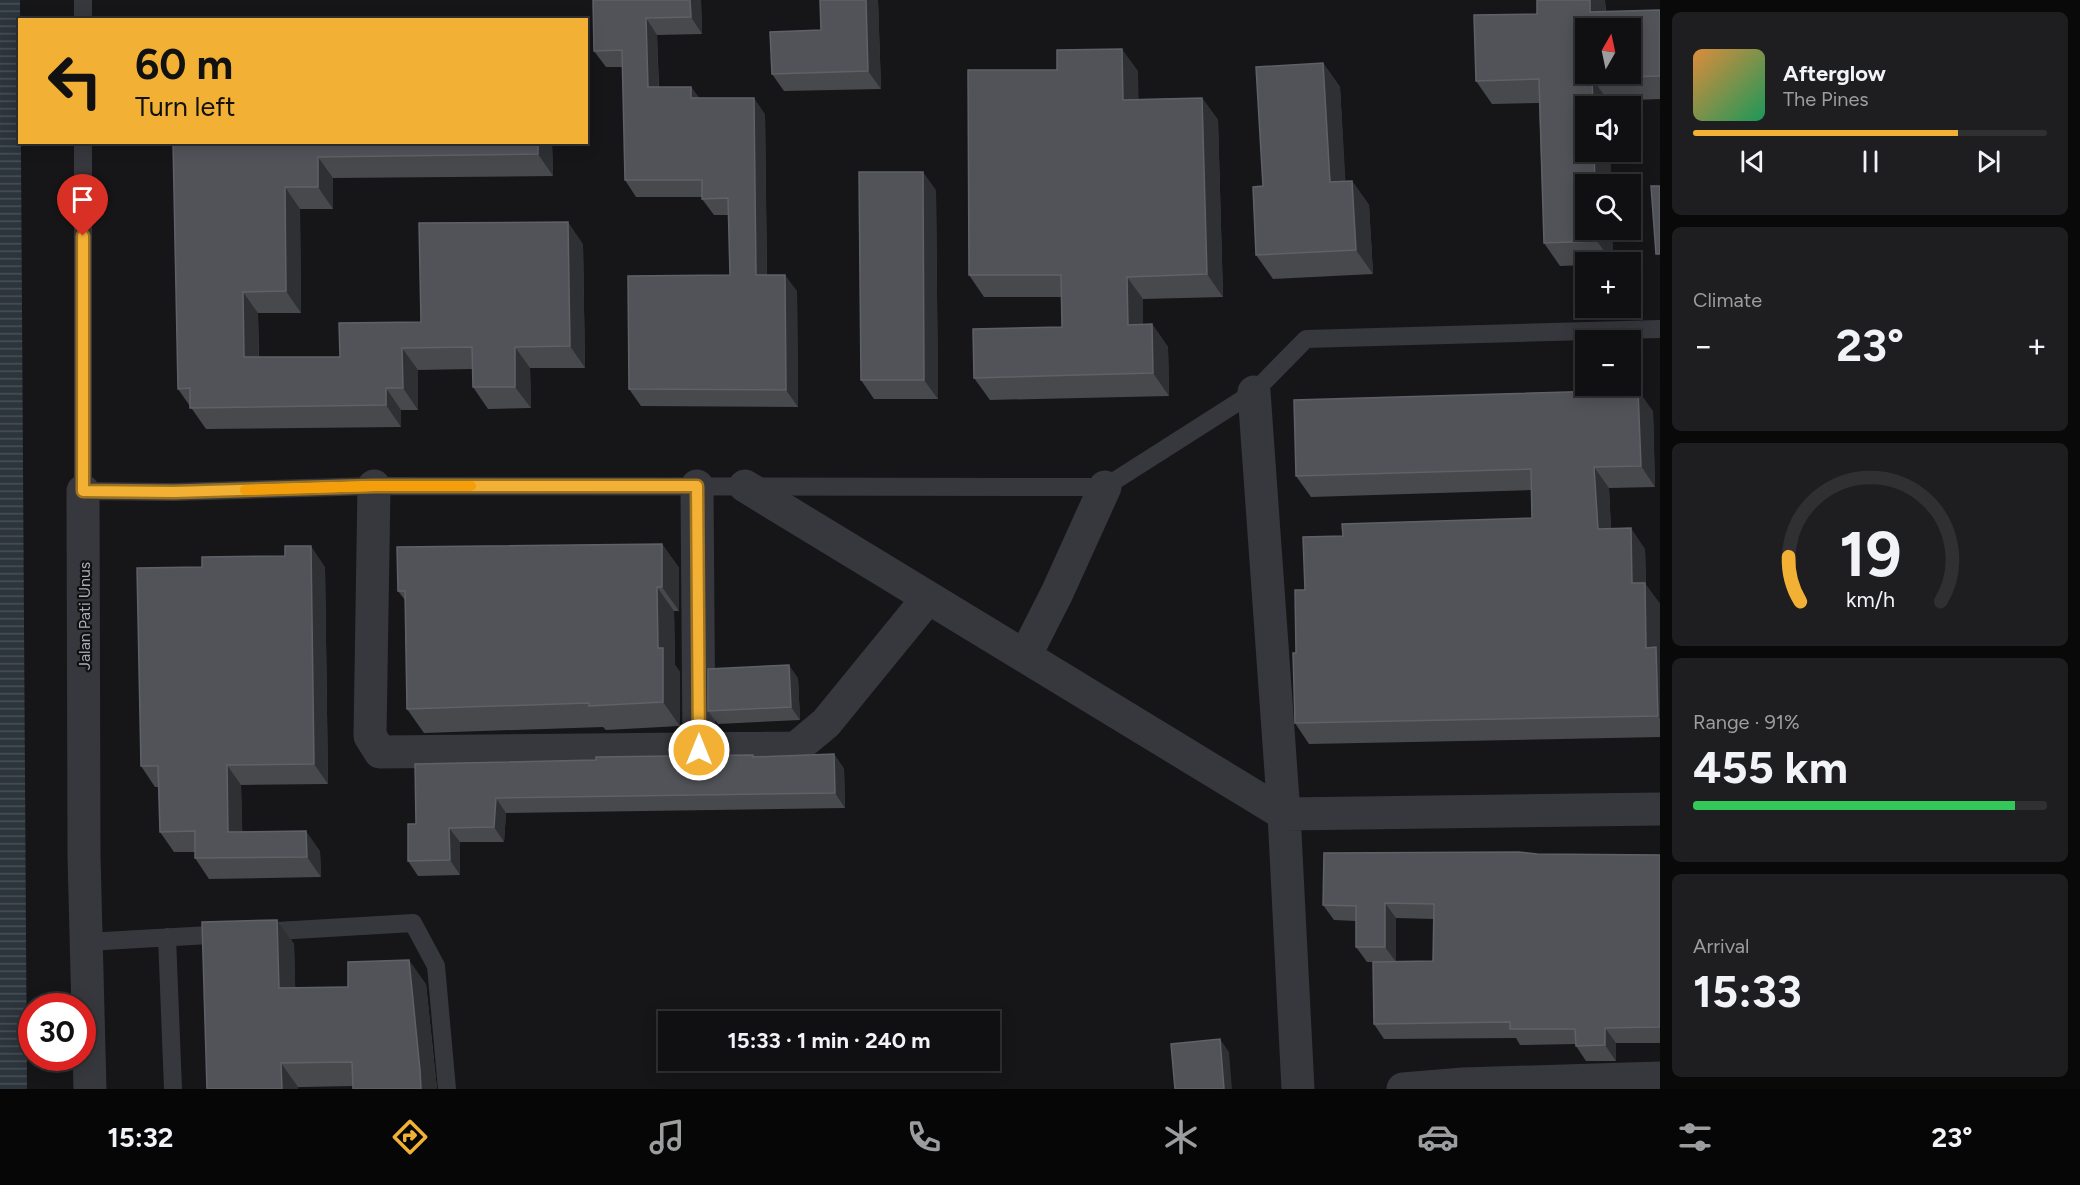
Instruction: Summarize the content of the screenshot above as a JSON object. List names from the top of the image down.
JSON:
{
  "streets": {
    "street": ["Jalan Pati Unus"]
  },
  "north": "top",
  "page": {
    "map_buttons": ["+", "−"],
    "turn": ["60 m", "Turn left"],
    "song": ["Afterglow", "The Pines"],
    "tile": [
      "Climate",
      ["Range · 91%", "455 km"],
      ["Arrival", "15:33"]
    ],
    "heat": ["−", "23°", "+"],
    "limit": "30",
    "trip": "15:33 · 1 min · 240 m",
    "tabs": ["15:32", "23°"],
    "gauge": ["19", "km/h"]
  }
}
